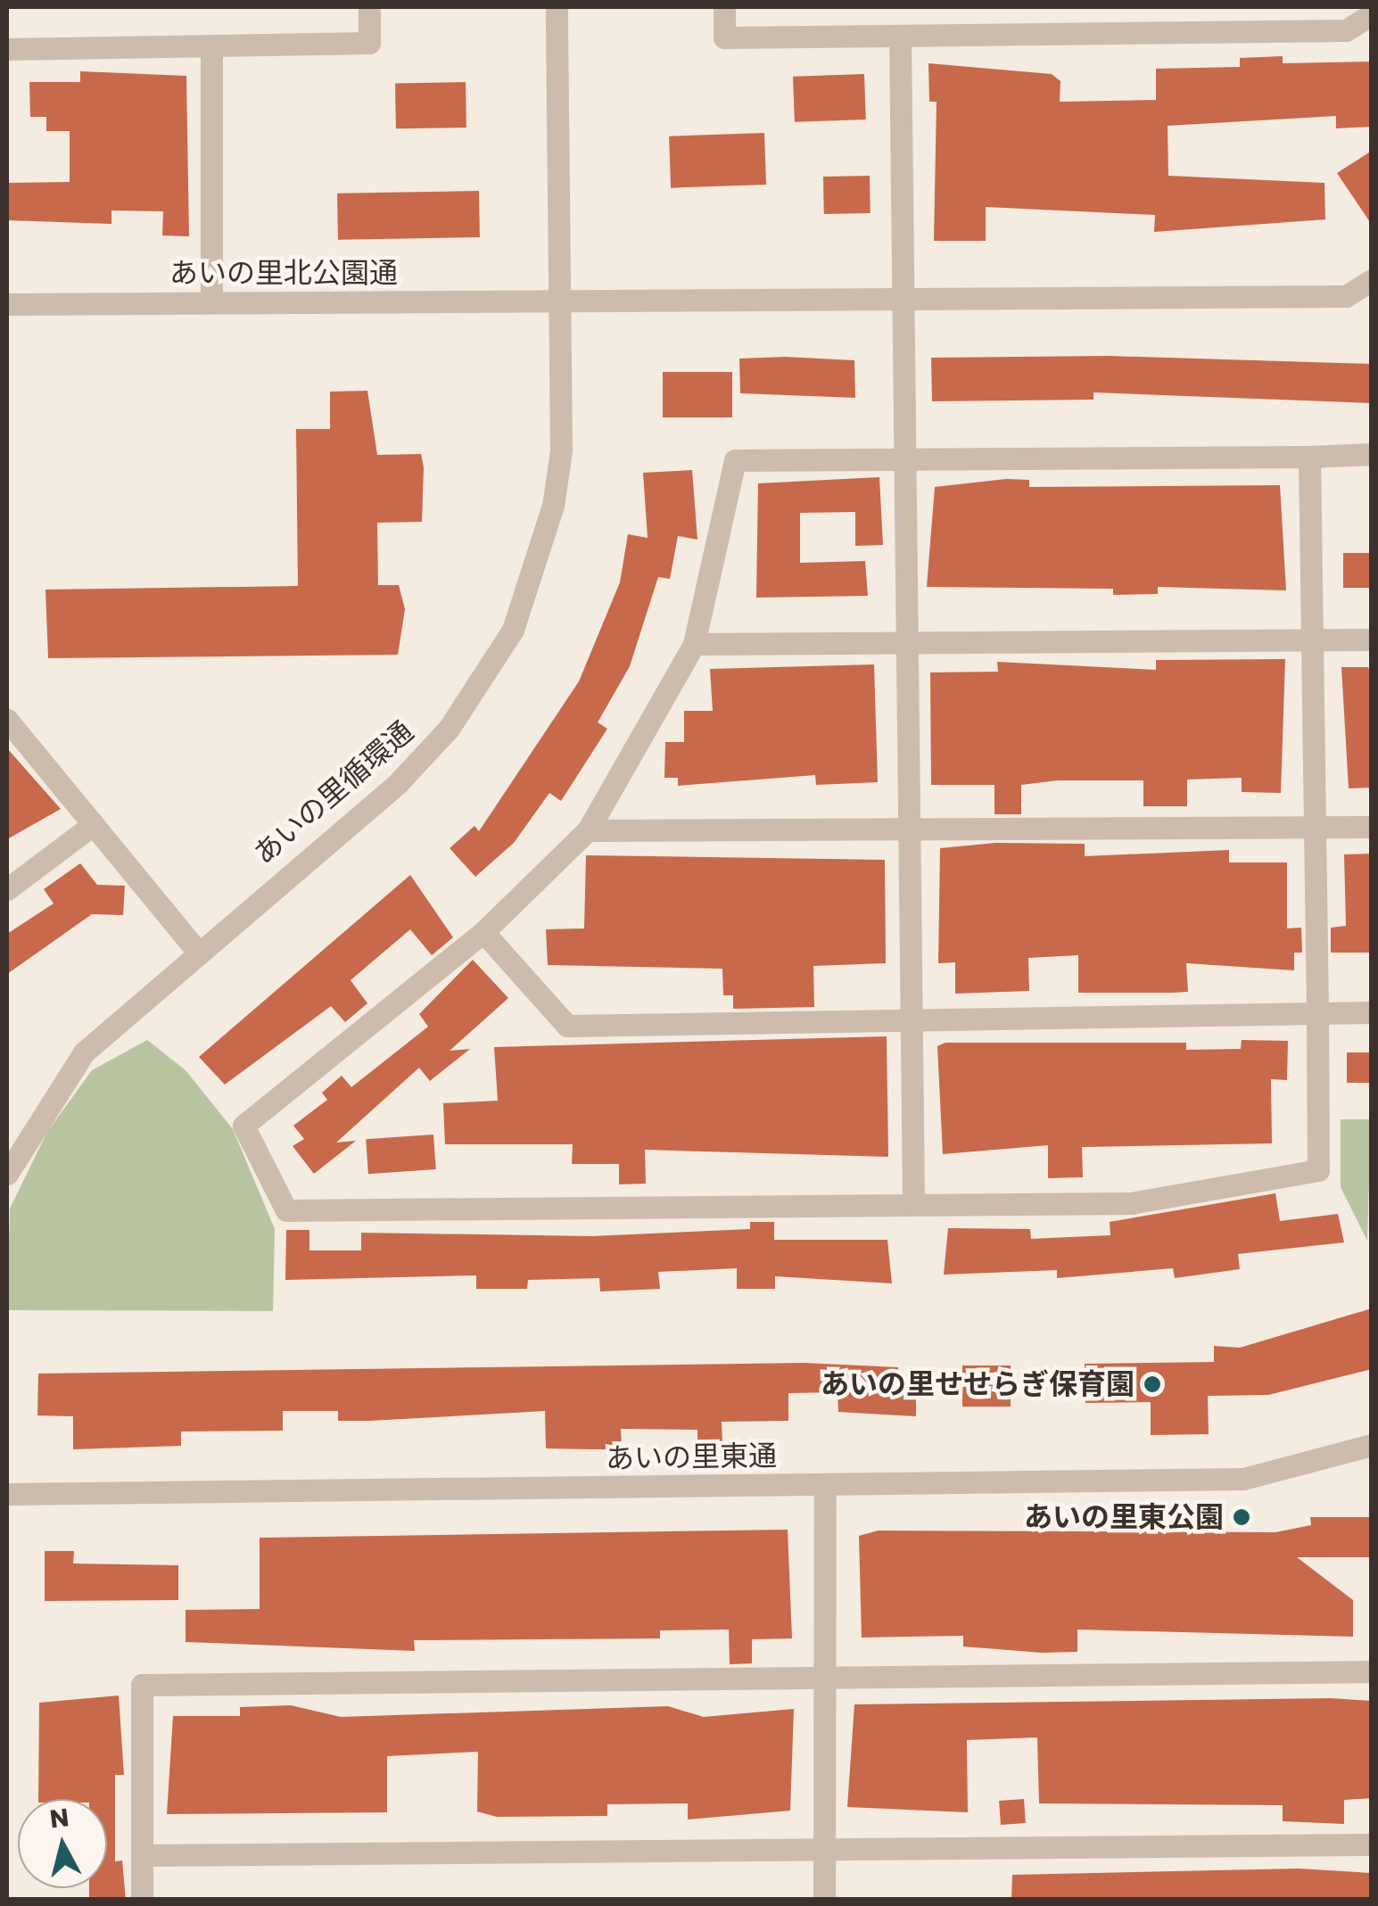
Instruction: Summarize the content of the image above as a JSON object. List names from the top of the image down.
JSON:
{
  "streets": {
    "street": ["あいの里北公園通", "あいの里循環通", "あいの里東通"]
  },
  "crossings": [
    ["あいの里北公園通", "あいの里循環通"]
  ],
  "places": ["あいの里せせらぎ保育園", "あいの里東公園"],
  "north": "top"
}
